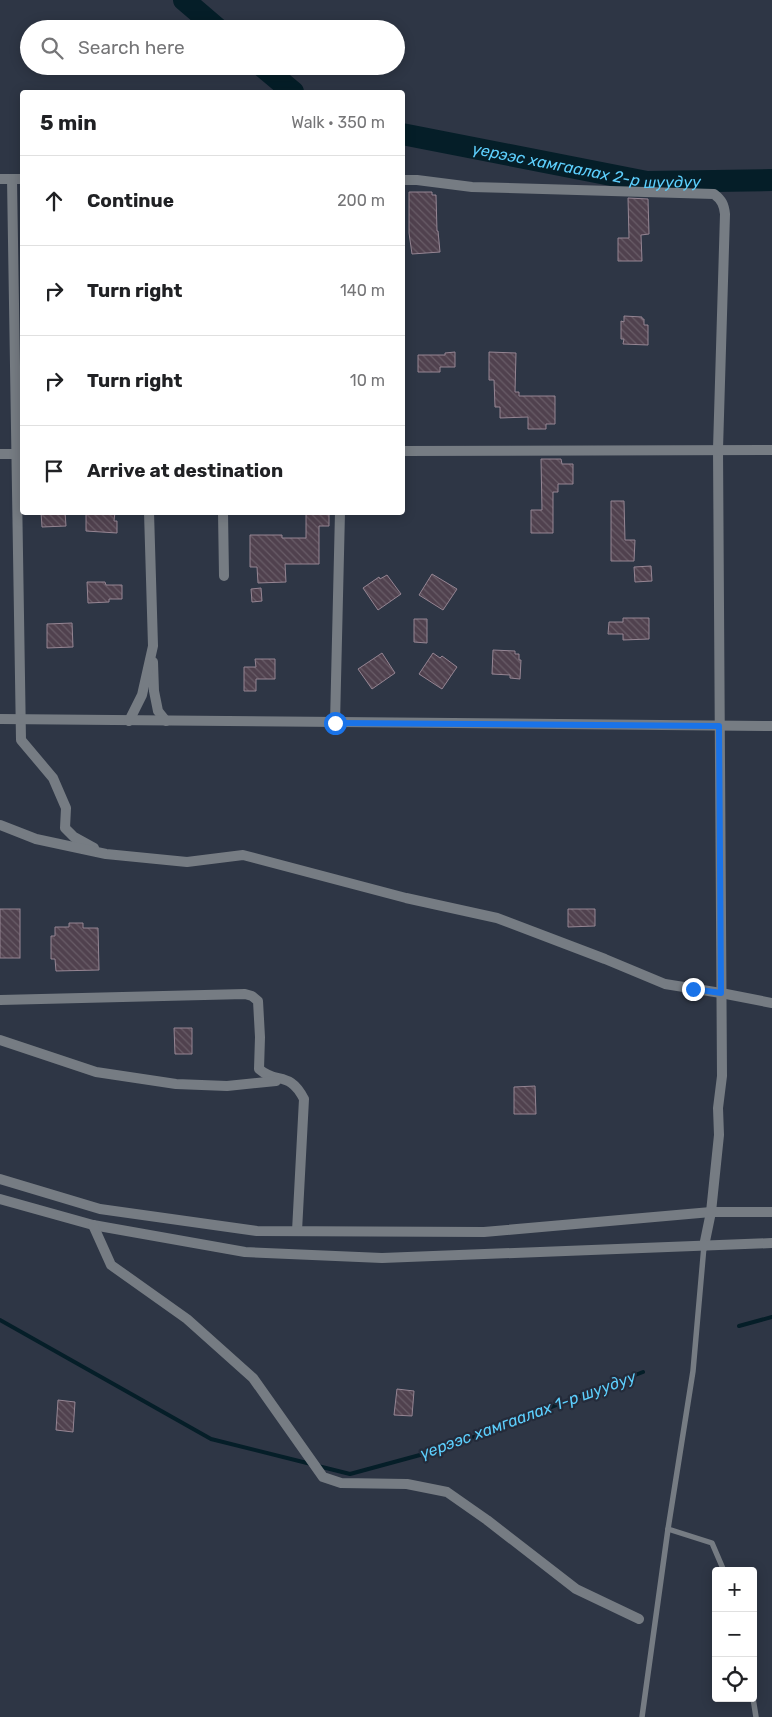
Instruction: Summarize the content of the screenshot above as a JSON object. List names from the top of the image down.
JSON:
{
  "water": ["үерээс хамгаалах 2-р шуудуу", "үерээс хамгаалах 1-р шуудуу"],
  "page": {
    "search": "Search here",
    "heading": ["5 min", "Walk · 350 m"],
    "list": [
      ["Continue", "200 m"],
      ["Turn right", "140 m"],
      ["Turn right", "10 m"],
      "Arrive at destination"
    ],
    "map_buttons": ["+", "−"]
  }
}
